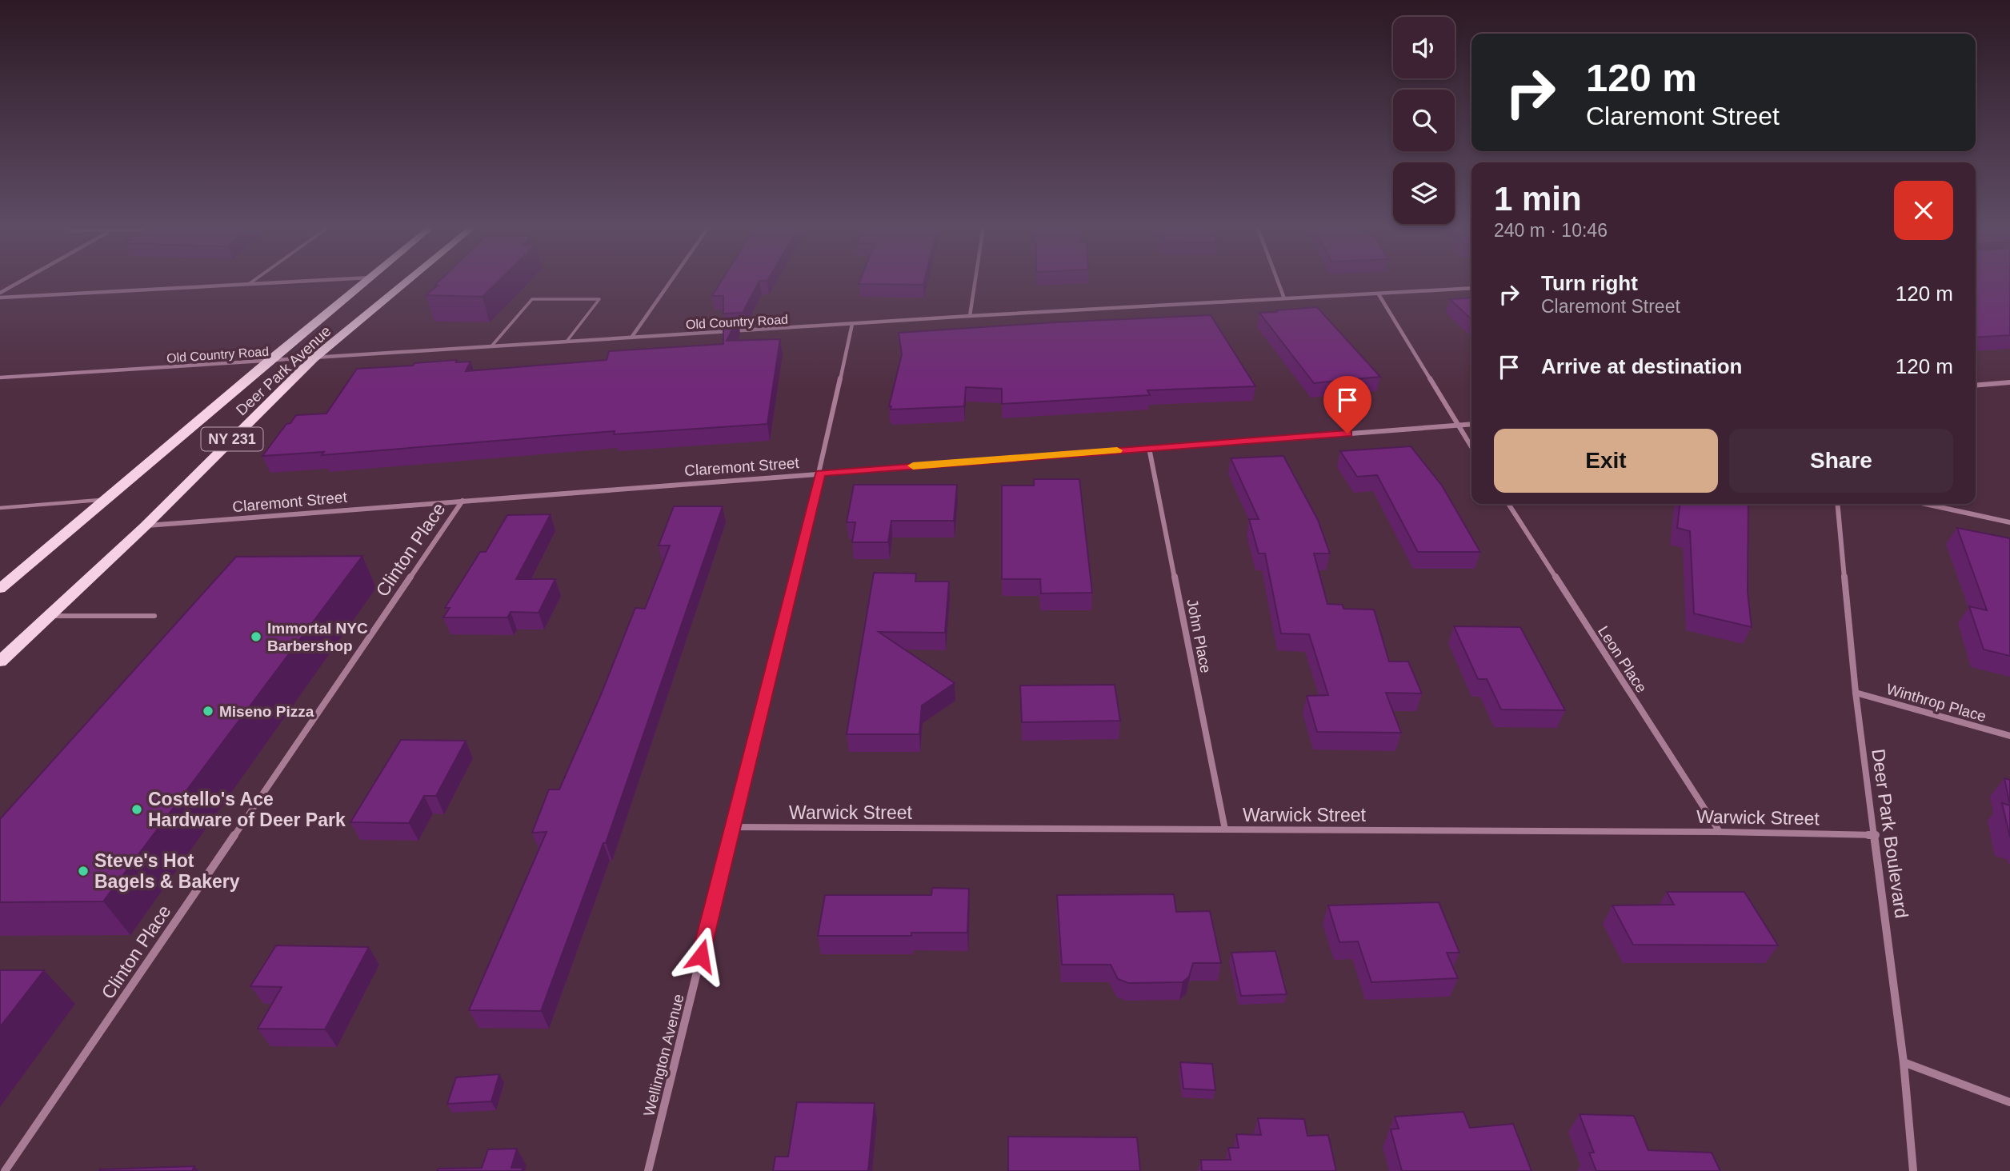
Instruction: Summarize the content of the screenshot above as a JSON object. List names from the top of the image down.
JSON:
{
  "streets": {
    "main road": ["Deer Park Avenue", "NY 231"],
    "street": [
      "Old Country Road",
      "Claremont Street",
      "Clinton Place",
      "John Place",
      "Leon Place",
      "Winthrop Place",
      "Warwick Street",
      "Deer Park Boulevard",
      "Wellington Avenue"
    ]
  },
  "crossings": [
    ["Old Country Road", "Deer Park Avenue"],
    ["Old Country Road", "Wellington Avenue"],
    ["Deer Park Avenue", "Claremont Street"],
    ["Claremont Street", "Clinton Place"],
    ["Claremont Street", "John Place"],
    ["Claremont Street", "Wellington Avenue"],
    ["John Place", "Warwick Street"],
    ["Leon Place", "Warwick Street"],
    ["Winthrop Place", "Deer Park Boulevard"],
    ["Warwick Street", "Deer Park Boulevard"],
    ["Warwick Street", "Wellington Avenue"]
  ],
  "places": [
    "Immortal NYC Barbershop",
    "Miseno Pizza",
    "Costello's Ace Hardware of Deer Park",
    "Steve's Hot Bagels & Bakery"
  ],
  "page": {
    "turn": ["120 m", "Claremont Street"],
    "heading": ["1 min", "240 m · 10:46"],
    "list": [
      {
        "name": "Turn right",
        "note": "Claremont Street",
        "value": "120 m"
      },
      {
        "name": "Arrive at destination",
        "value": "120 m"
      }
    ],
    "buttons": ["Exit", "Share"]
  }
}
